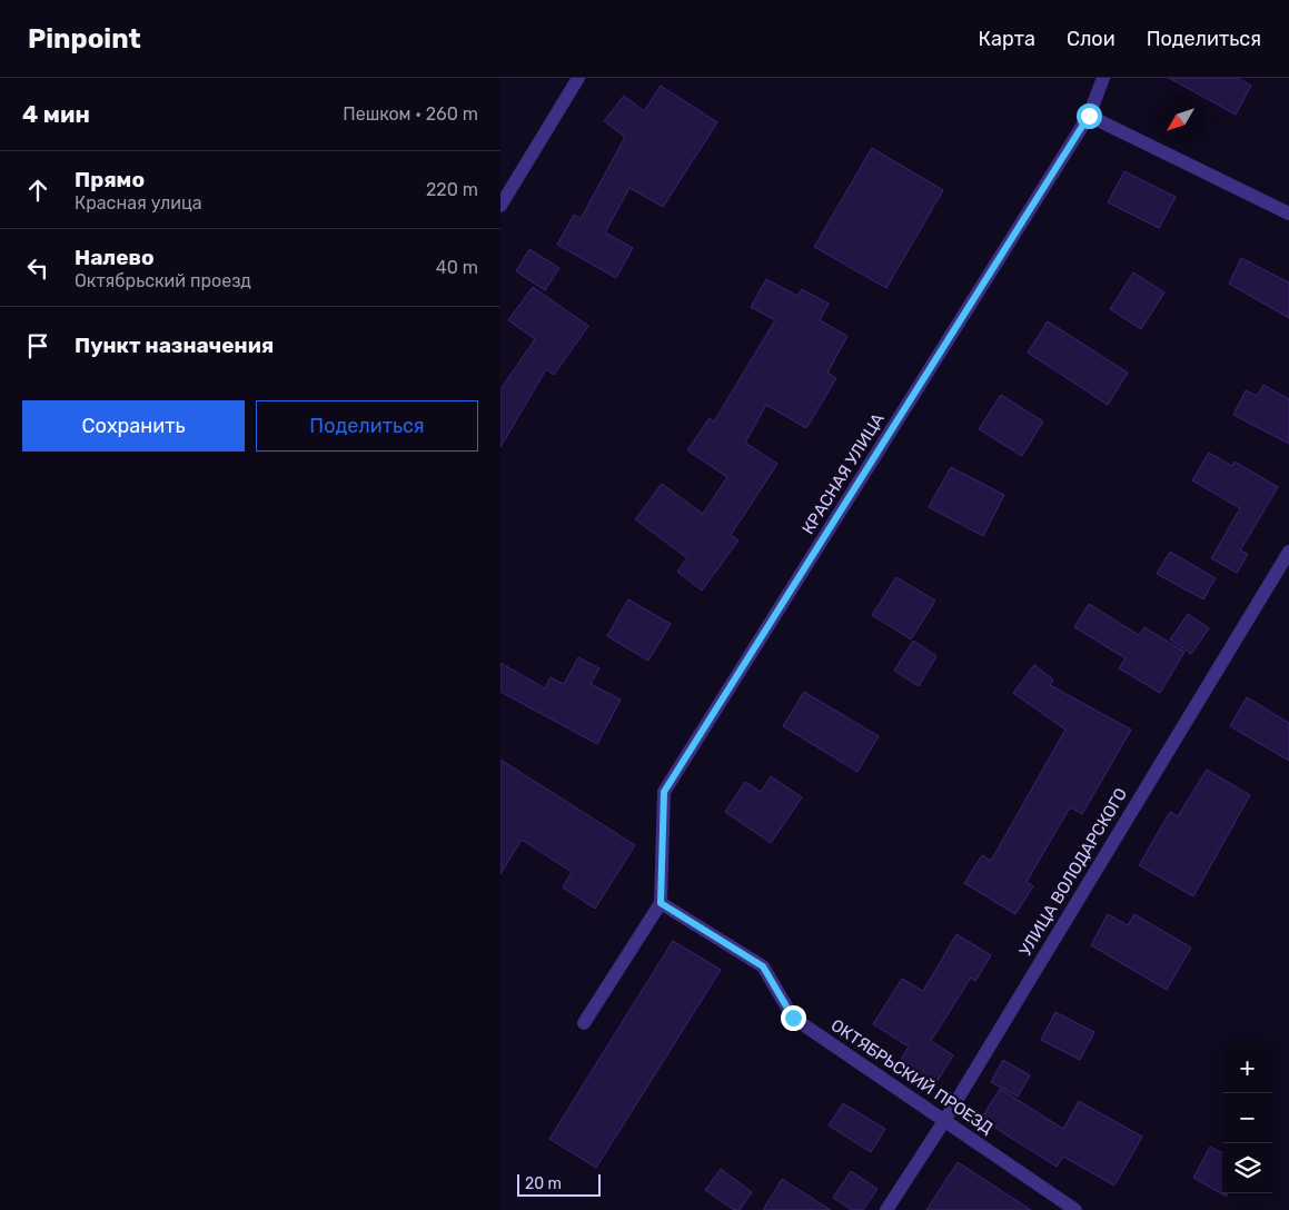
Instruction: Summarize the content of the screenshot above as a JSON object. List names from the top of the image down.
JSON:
{
  "streets": {
    "street": ["КРАСНАЯ УЛИЦА", "УЛИЦА ВОЛОДАРСКОГО", "ОКТЯБРЬСКИЙ ПРОЕЗД"]
  },
  "crossings": [
    ["КРАСНАЯ УЛИЦА", "ОКТЯБРЬСКИЙ ПРОЕЗД"],
    ["УЛИЦА ВОЛОДАРСКОГО", "ОКТЯБРЬСКИЙ ПРОЕЗД"]
  ],
  "scale_bar": "20 m",
  "north": "bottom left",
  "page": {
    "header": "Pinpoint",
    "nav": ["Карта", "Слои", "Поделиться"],
    "heading": ["4 мин", "Пешком · 260 m"],
    "list": [
      ["Прямо", "Красная улица", "220 m"],
      ["Налево", "Октябрьский проезд", "40 m"],
      "Пункт назначения"
    ],
    "buttons": ["Сохранить", "Поделиться"],
    "map_buttons": ["+", "−"],
    "scale": "20 m"
  }
}
